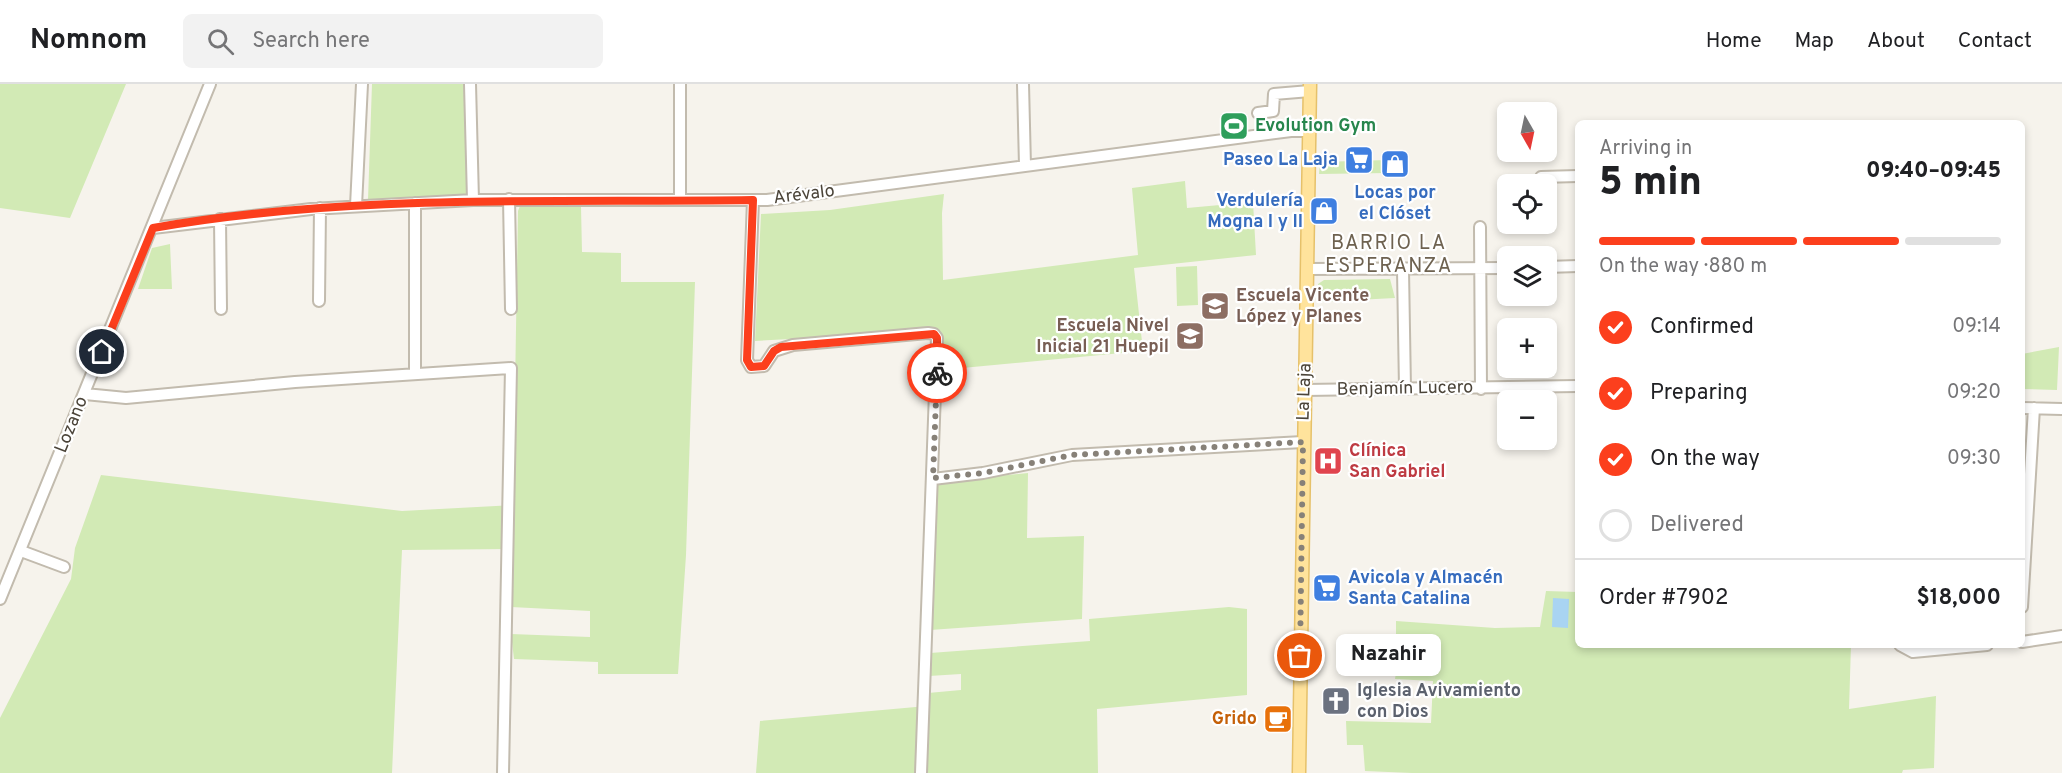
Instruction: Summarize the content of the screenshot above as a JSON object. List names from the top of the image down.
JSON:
{
  "streets": {
    "main road": ["La Laja"],
    "street": ["Arévalo", "Benjamín Lucero", "Lozano"]
  },
  "crossings": [
    ["Arévalo", "La Laja"],
    ["Arévalo", "Lozano"],
    ["Benjamín Lucero", "La Laja"]
  ],
  "districts": ["BARRIO LA ESPERANZA"],
  "places": {
    "sports": ["Evolution Gym"],
    "supermarket": ["Paseo La Laja", "Avicola y Almacén Santa Catalina"],
    "shop": ["Locas por el Clóset", "Verdulería Mogna I y II"],
    "school or university": ["Escuela Vicente López y Planes", "Escuela Nivel Inicial 21 Huepil"],
    "hospital": ["Clínica San Gabriel"],
    "other": ["Nazahir"],
    "church": ["Iglesia Avivamiento con Dios"],
    "cafe": ["Grido"]
  },
  "north": "bottom",
  "page": {
    "header": "Nomnom",
    "search": "Search here",
    "nav": [
      "Home",
      "Map",
      "About",
      "Contact"
    ],
    "map_buttons": ["+", "−"],
    "heading": ["5 min", "Arriving in", "09:40–09:45"],
    "panel": ["Order #7902", "$18,000"],
    "bar": "On the way · 880 m",
    "list": [
      ["Confirmed", "09:14"],
      ["Preparing", "09:20"],
      ["On the way", "09:30"],
      "Delivered"
    ],
    "bubble": "Nazahir"
  }
}
